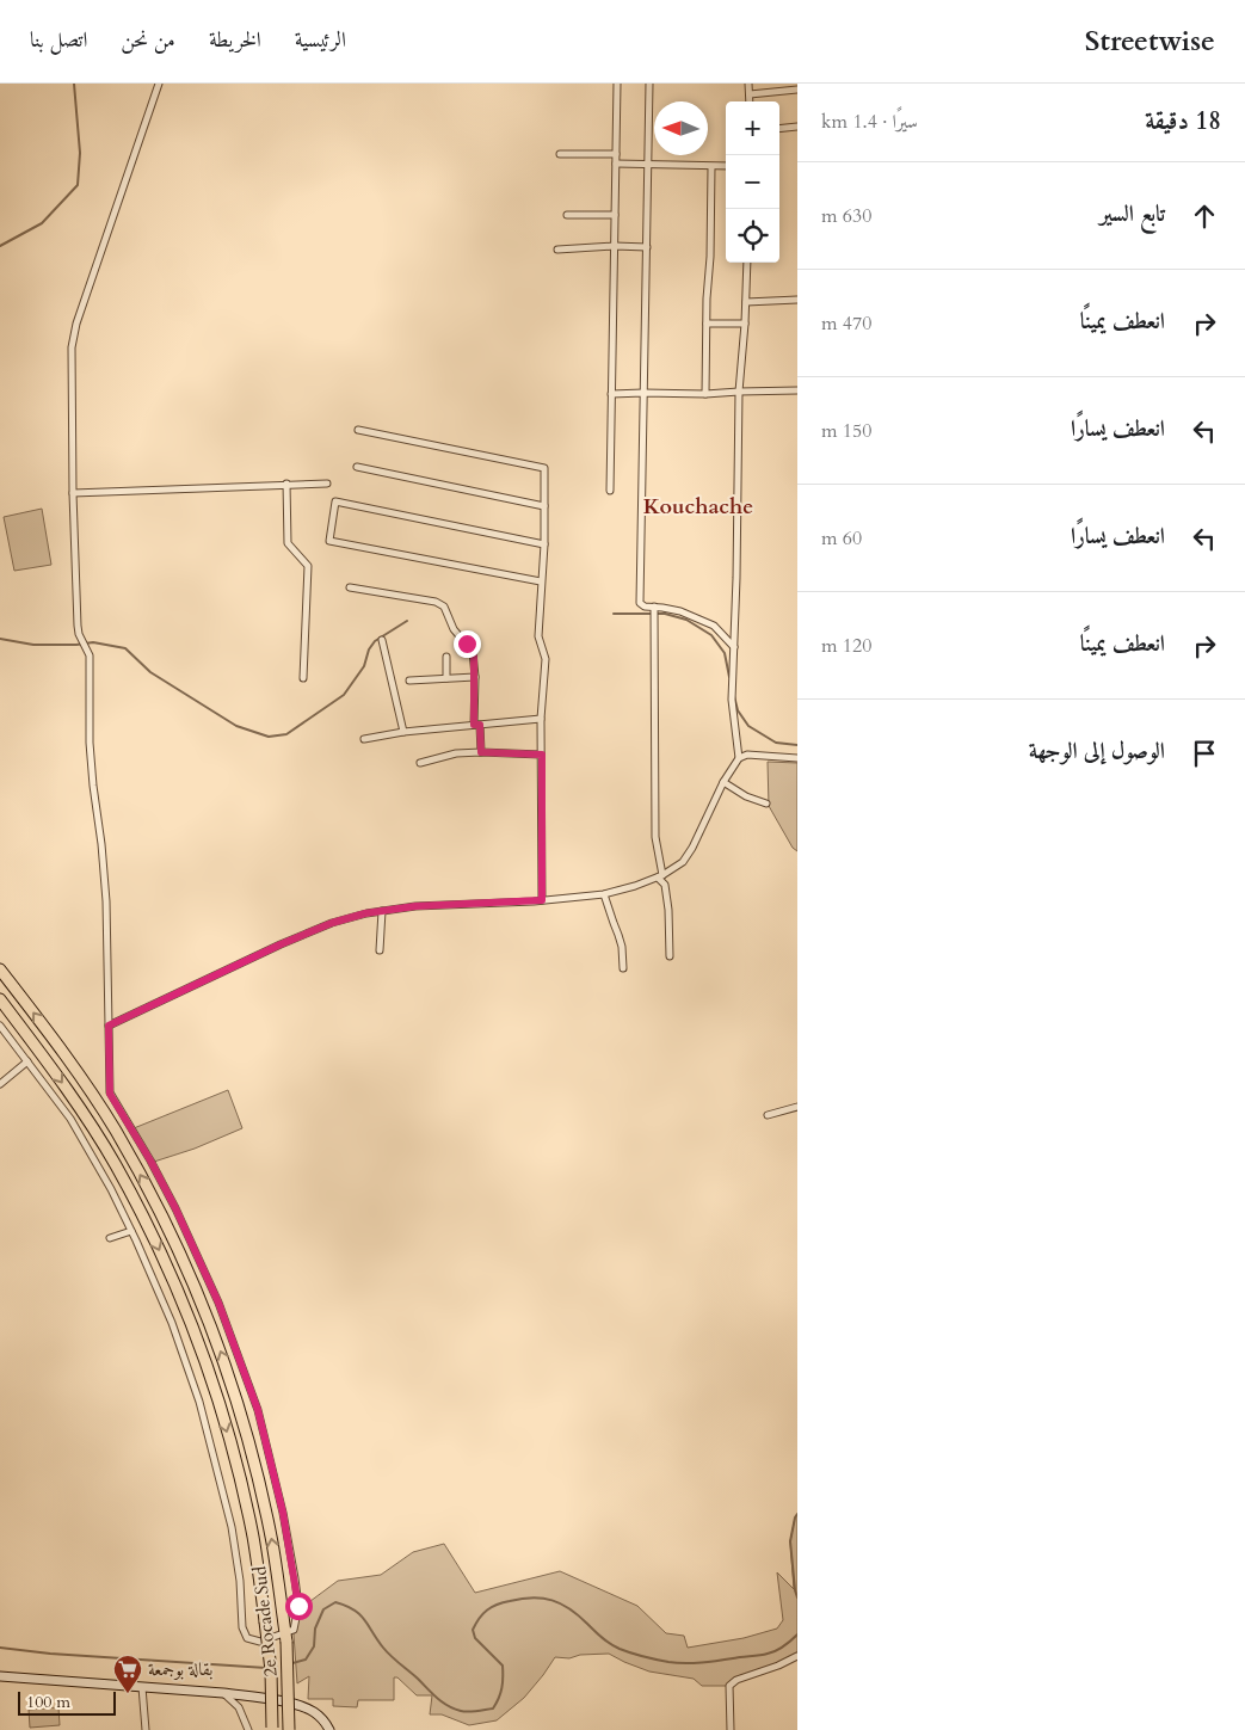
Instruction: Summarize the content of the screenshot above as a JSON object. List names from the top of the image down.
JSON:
{
  "streets": {
    "highway": ["2e Rocade Sud"]
  },
  "districts": ["Kouchache"],
  "places": {
    "supermarket": ["بقالة بوجمعة"]
  },
  "scale_bar": "100 m",
  "north": "left",
  "page": {
    "header": "Streetwise",
    "nav": [
      "الرئيسية",
      "الخريطة",
      "من نحن",
      "اتصل بنا"
    ],
    "heading": ["18 دقيقة", "سيرًا · 1.4 km"],
    "map_buttons": ["+", "−"],
    "list": [
      ["تابع السير", "630 m"],
      ["انعطف يمينًا", "470 m"],
      ["انعطف يسارًا", "150 m"],
      ["انعطف يسارًا", "60 m"],
      ["انعطف يمينًا", "120 m"],
      "الوصول إلى الوجهة"
    ],
    "scale": "100 m"
  }
}
